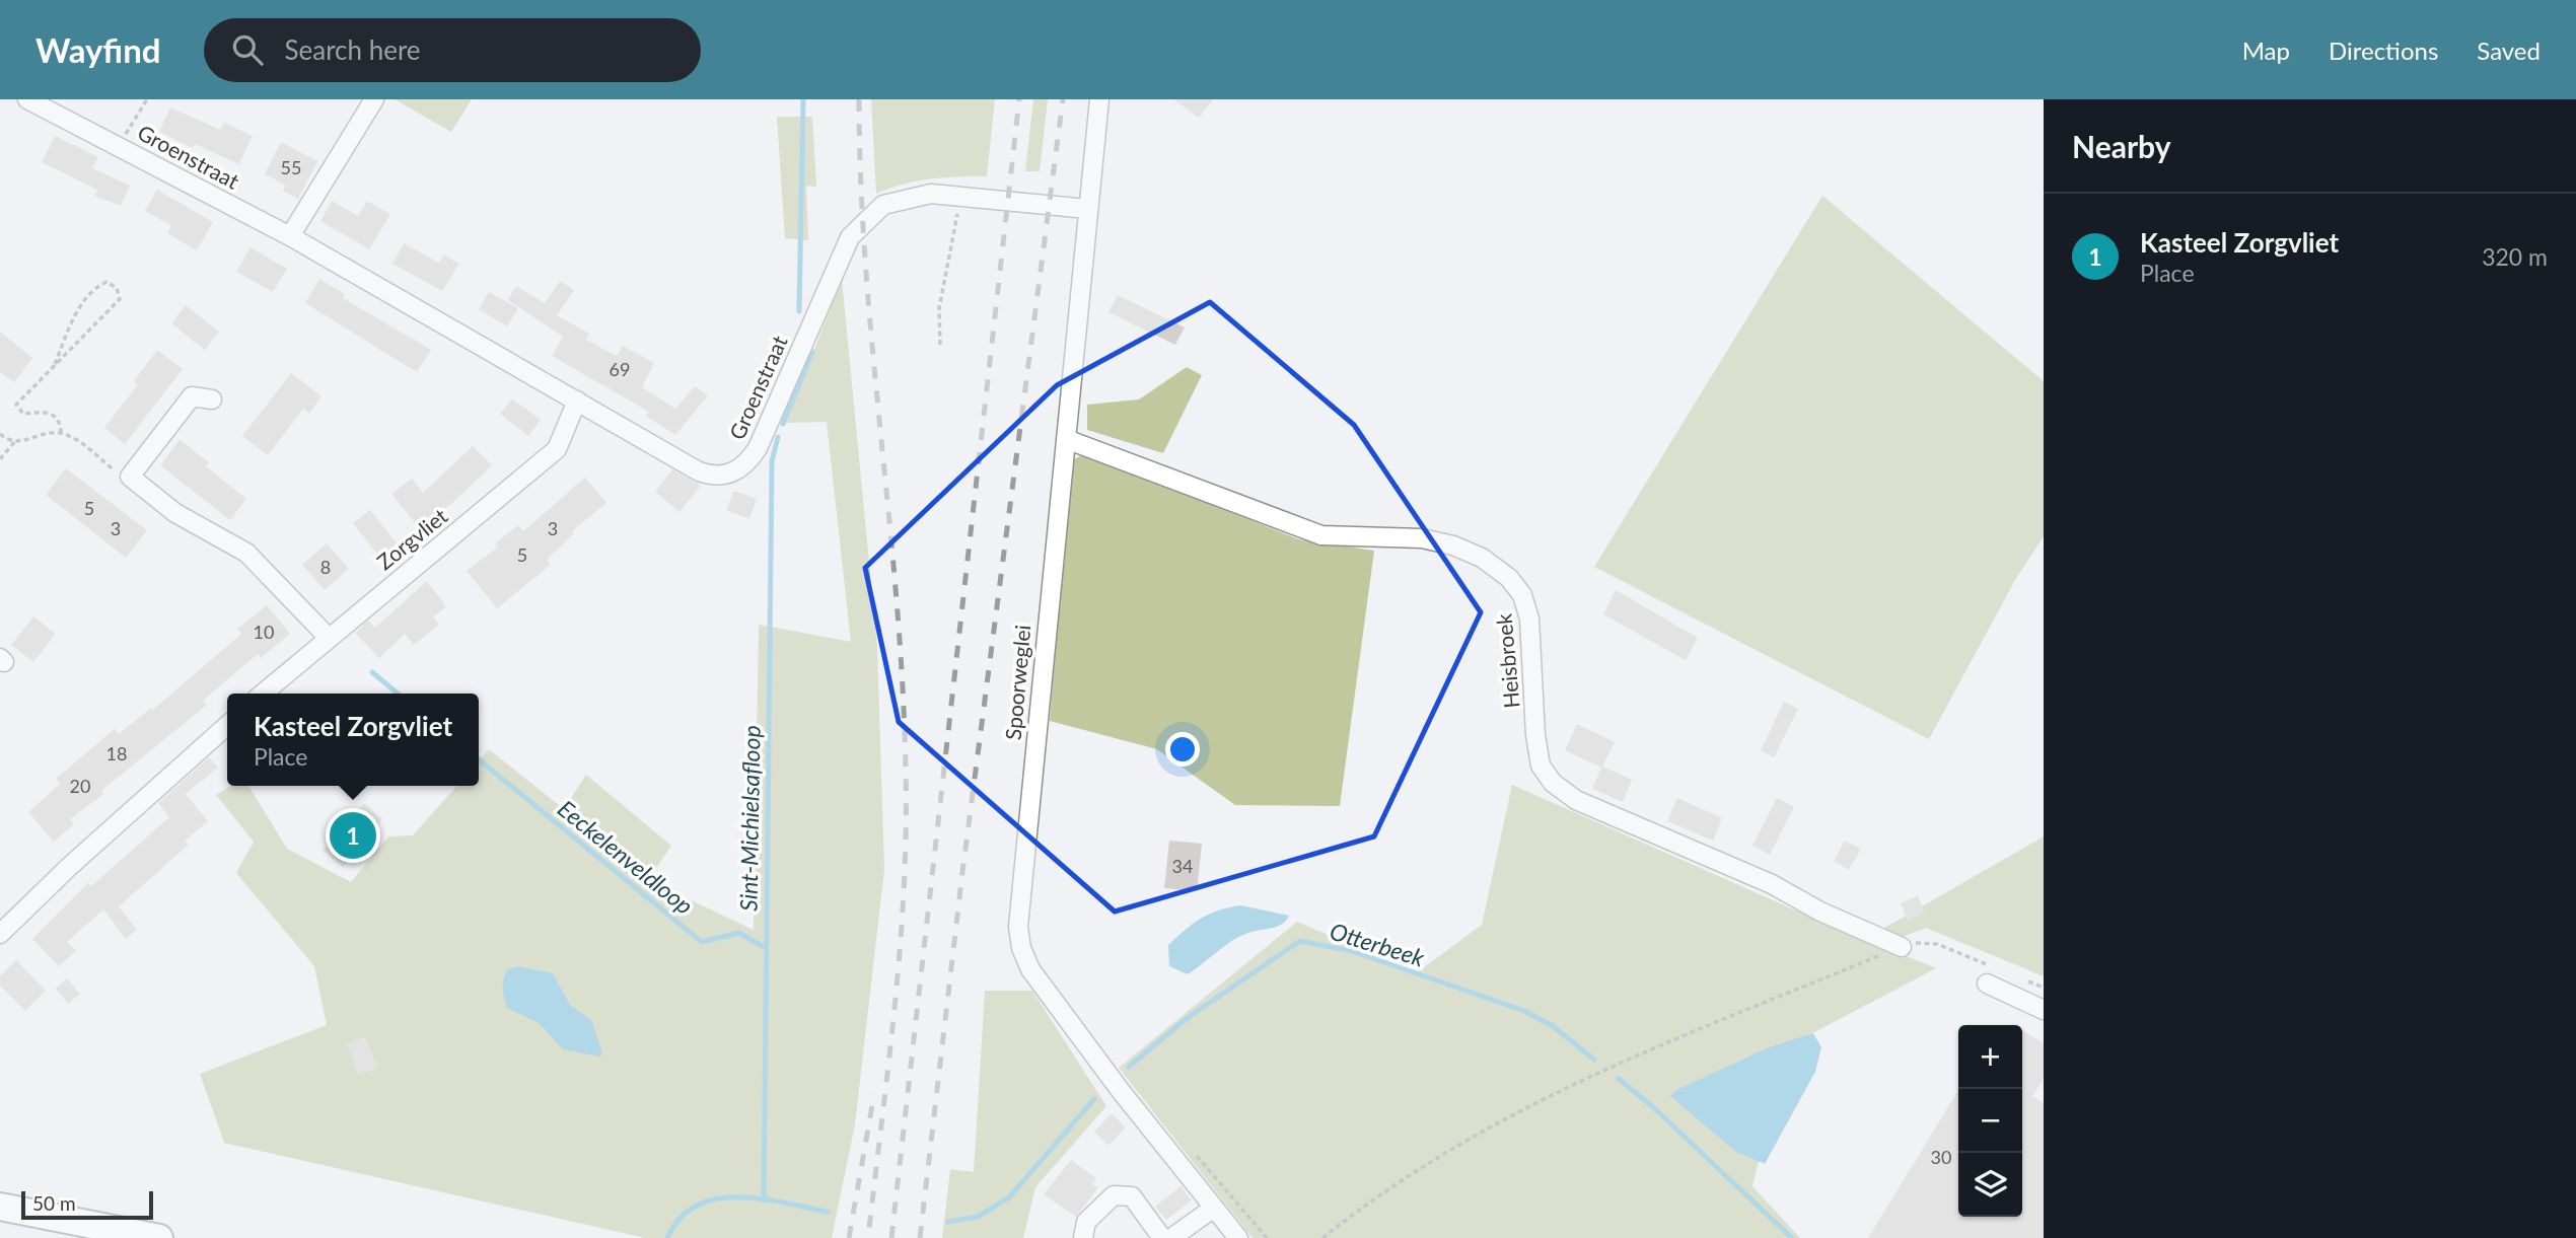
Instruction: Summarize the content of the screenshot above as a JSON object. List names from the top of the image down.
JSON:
{
  "streets": {
    "street": [
      "Groenstraat",
      "Zorgvliet",
      "Heisbroek",
      "Spoorweglei"
    ]
  },
  "crossings": [
    ["Groenstraat", "Zorgvliet"],
    ["Groenstraat", "Spoorweglei"],
    ["Heisbroek", "Spoorweglei"]
  ],
  "water": ["Sint-Michielsafloop", "Eeckelenveldloop", "Otterbeek"],
  "house_numbers": [
    "55",
    "69",
    "5",
    "3",
    "3",
    "5",
    "8",
    "10",
    "18",
    "20",
    "34",
    "30"
  ],
  "scale_bar": "50 m",
  "page": {
    "header": "Wayfind",
    "search": "Search here",
    "nav": ["Map", "Directions", "Saved"],
    "heading": "Nearby",
    "list": [
      {
        "mark": "1",
        "name": "Kasteel Zorgvliet",
        "note": "Place",
        "value": "320 m"
      }
    ],
    "popup": ["Kasteel Zorgvliet", "Place"],
    "pins": "1",
    "map_buttons": ["+", "−"],
    "scale": "50 m"
  }
}
